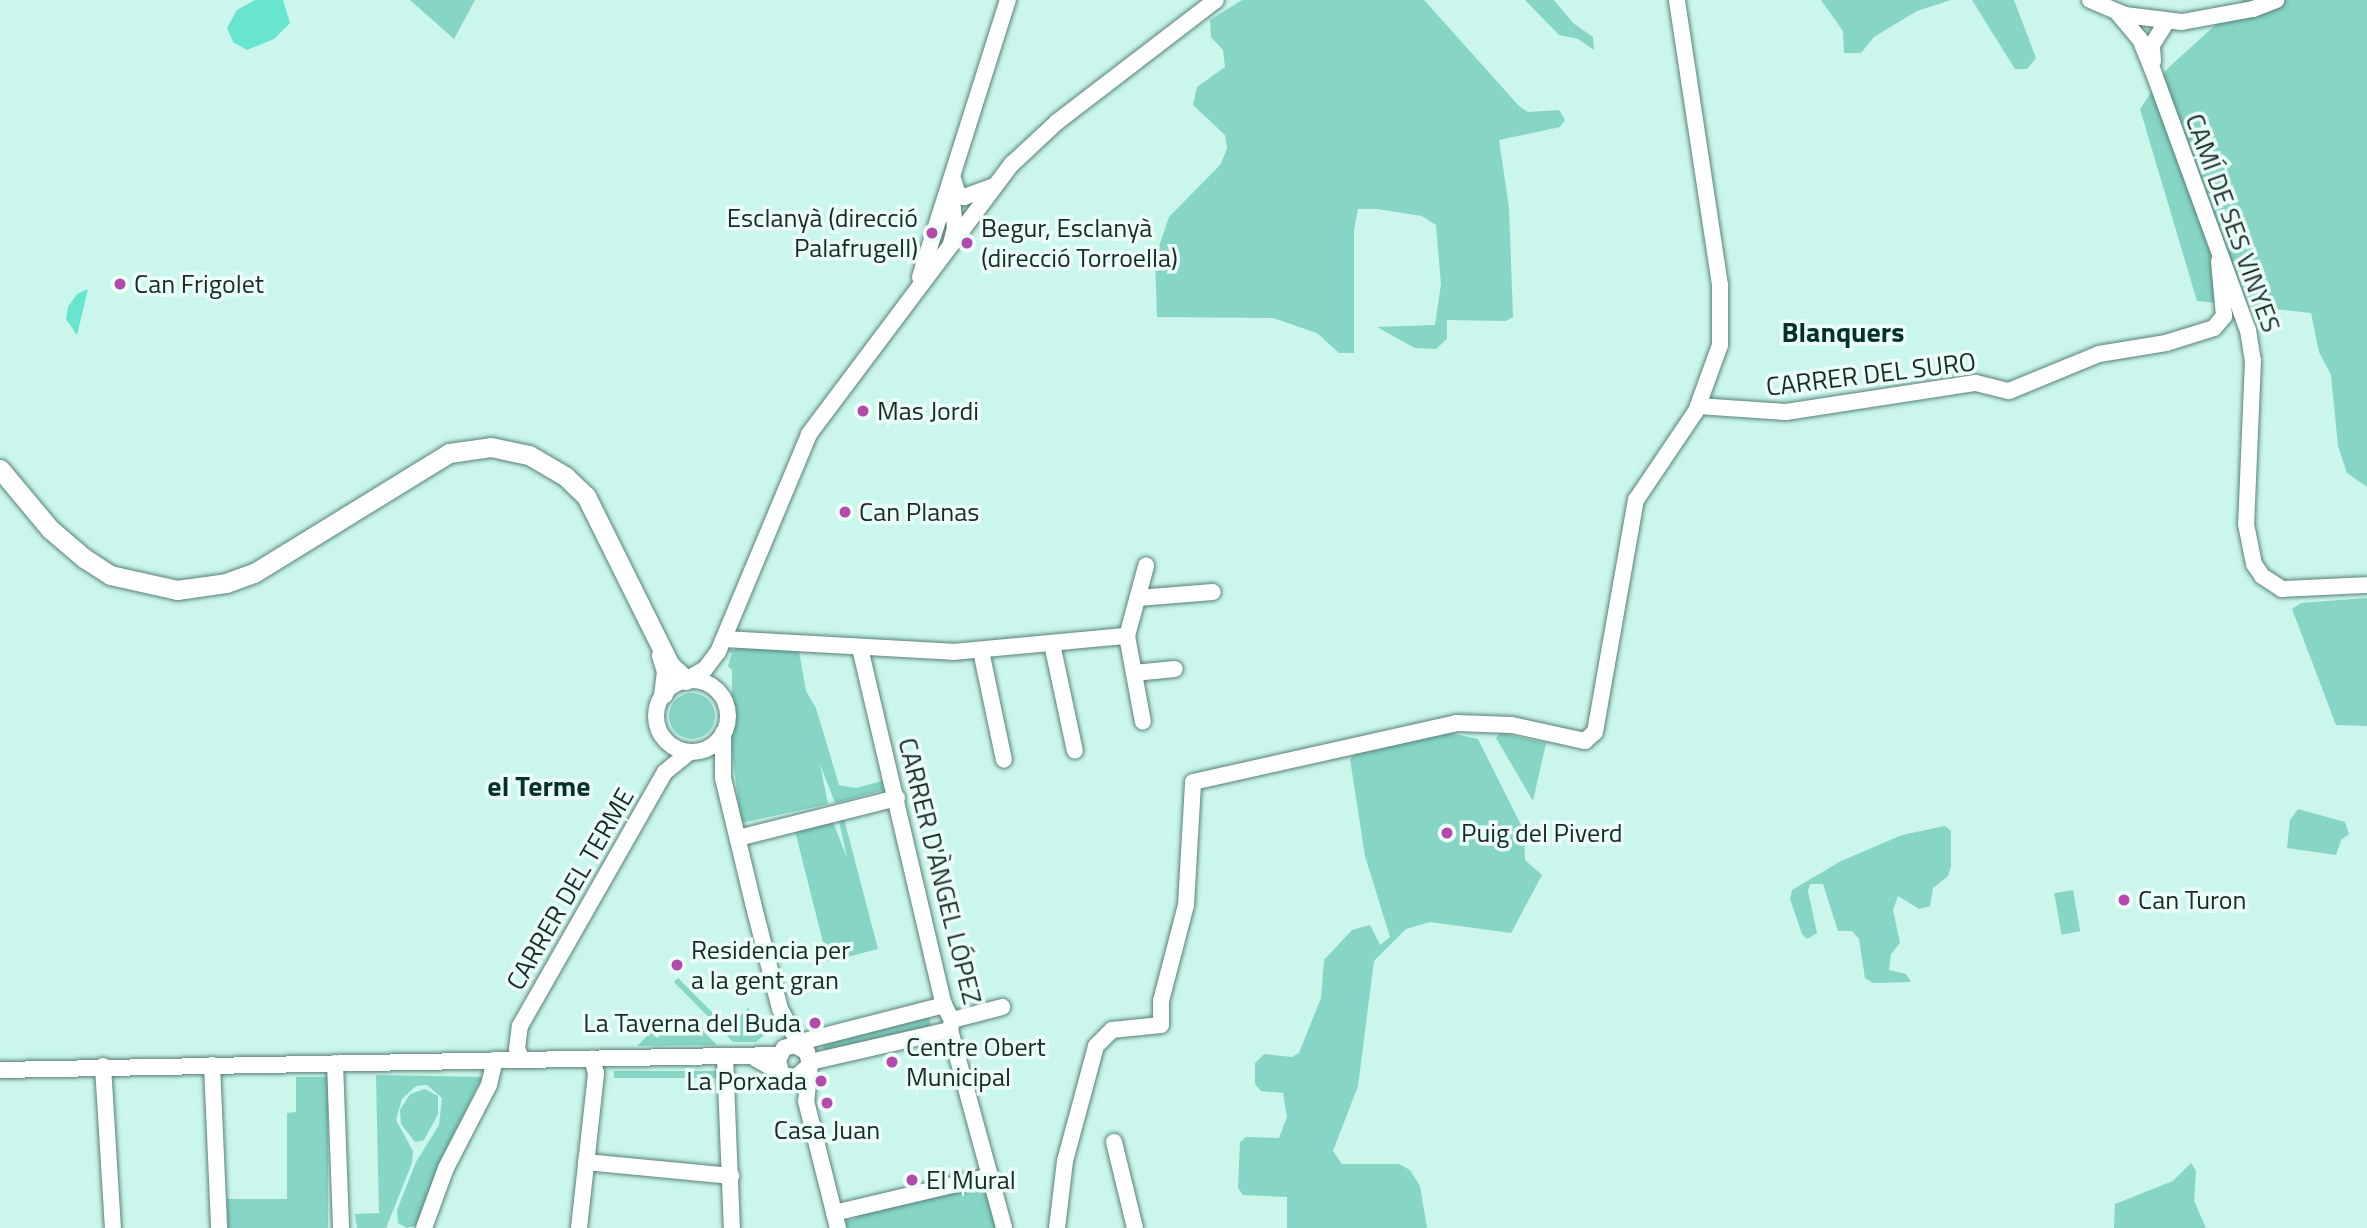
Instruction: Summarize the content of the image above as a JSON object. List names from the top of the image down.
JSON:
{
  "streets": {
    "street": [
      "CAMÍ DE SES VINYES",
      "CARRER DEL SURO",
      "CARRER D'ÀNGEL LÓPEZ",
      "CARRER DEL TERME"
    ]
  },
  "crossings": [
    ["CAMÍ DE SES VINYES", "CARRER DEL SURO"]
  ],
  "districts": ["Blanquers", "el Terme"],
  "places": [
    "Esclanyà (direcció Palafrugell)",
    "Begur, Esclanyà (direcció Torroella)",
    "Can Frigolet",
    "Mas Jordi",
    "Can Planas",
    "Puig del Piverd",
    "Can Turon",
    "Residencia per a la gent gran",
    "La Taverna del Buda",
    "Centre Obert Municipal",
    "La Porxada",
    "Casa Juan",
    "El Mural"
  ]
}
